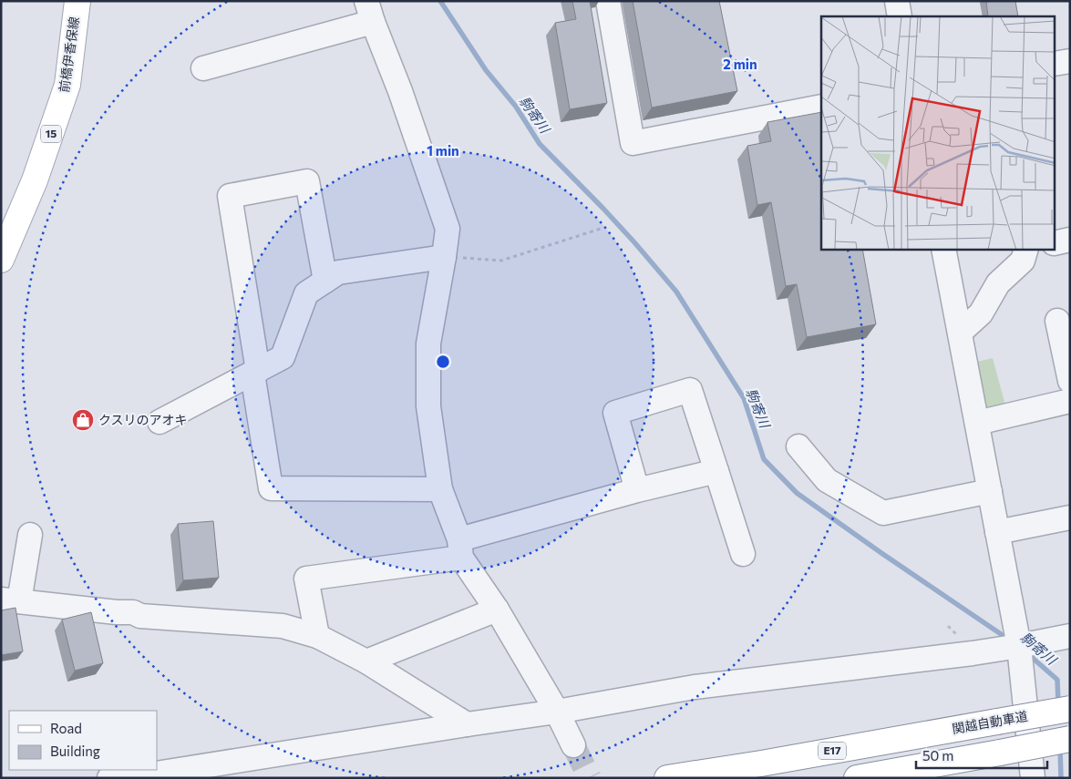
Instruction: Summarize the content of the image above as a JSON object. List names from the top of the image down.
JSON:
{
  "streets": {
    "main road": [
      "前橋伊香保線",
      "15",
      "関越自動車道",
      "E17"
    ]
  },
  "water": ["駒寄川"],
  "places": {
    "shop": ["クスリのアオキ"]
  },
  "legend": ["Road", "Building"],
  "scale_bar": "50 m",
  "rings": ["2 min", "1 min"]
}
